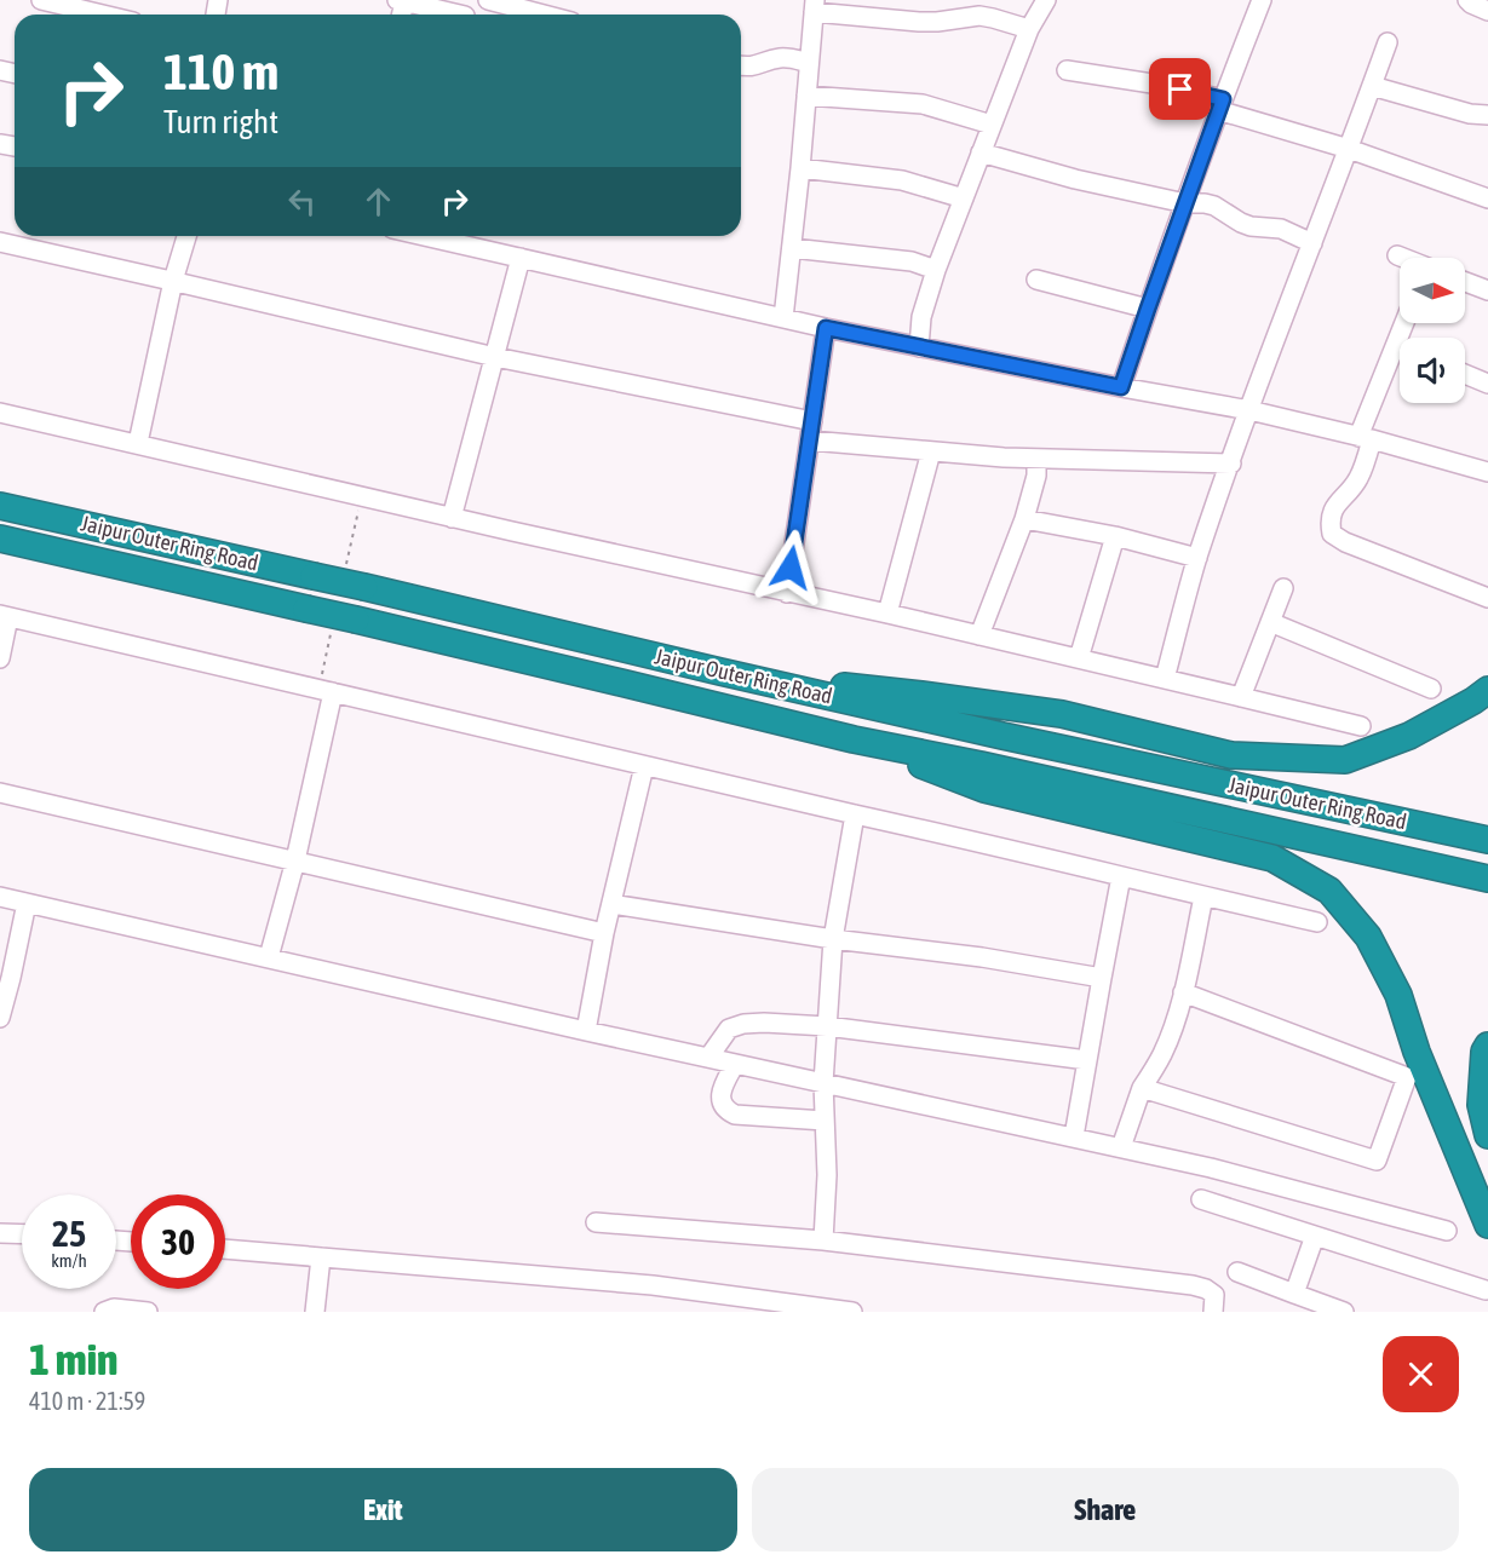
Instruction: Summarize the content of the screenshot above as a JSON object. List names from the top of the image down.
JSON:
{
  "streets": {
    "highway": ["Jaipur Outer Ring Road"]
  },
  "north": "right",
  "page": {
    "turn": ["110 m", "Turn right"],
    "speed": "25 km/h",
    "limit": "30",
    "heading": ["1 min", "410 m · 21:59"],
    "buttons": ["Exit", "Share"]
  }
}
